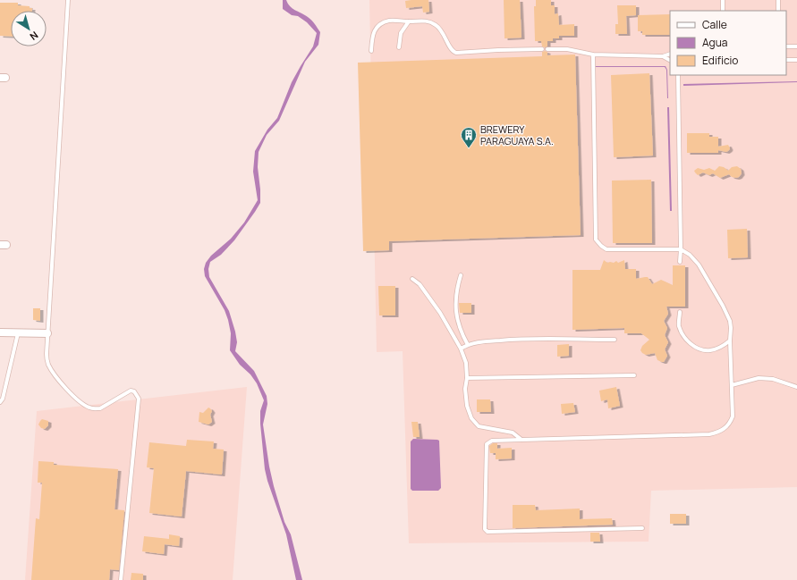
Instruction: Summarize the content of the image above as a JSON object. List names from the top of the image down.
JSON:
{
  "places": {
    "building": ["BREWERY PARAGUAYA S.A."]
  },
  "legend": ["Calle", "Agua", "Edificio"],
  "north": "bottom right"
}
